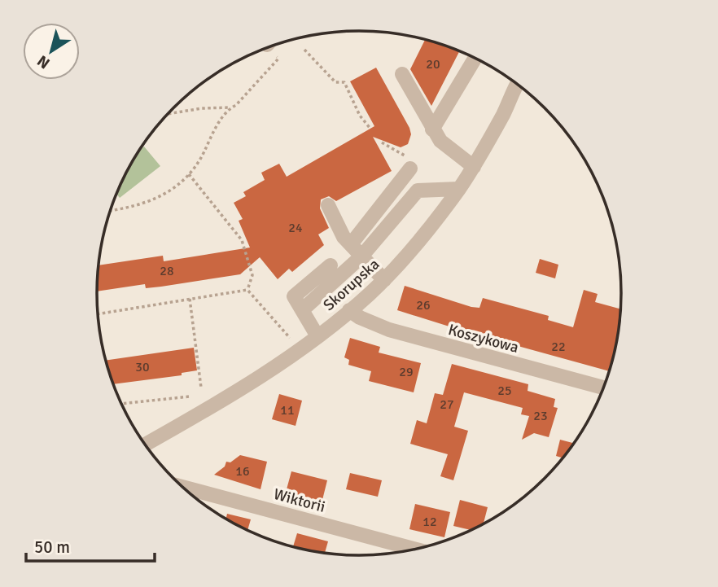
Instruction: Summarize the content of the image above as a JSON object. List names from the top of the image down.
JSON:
{
  "streets": {
    "street": ["Skorupska", "Koszykowa", "Wiktorii"]
  },
  "crossings": [
    ["Skorupska", "Koszykowa"]
  ],
  "house_numbers": [
    "20",
    "24",
    "28",
    "26",
    "22",
    "30",
    "29",
    "25",
    "27",
    "11",
    "23",
    "16",
    "12"
  ],
  "scale_bar": "50 m",
  "north": "bottom left"
}
